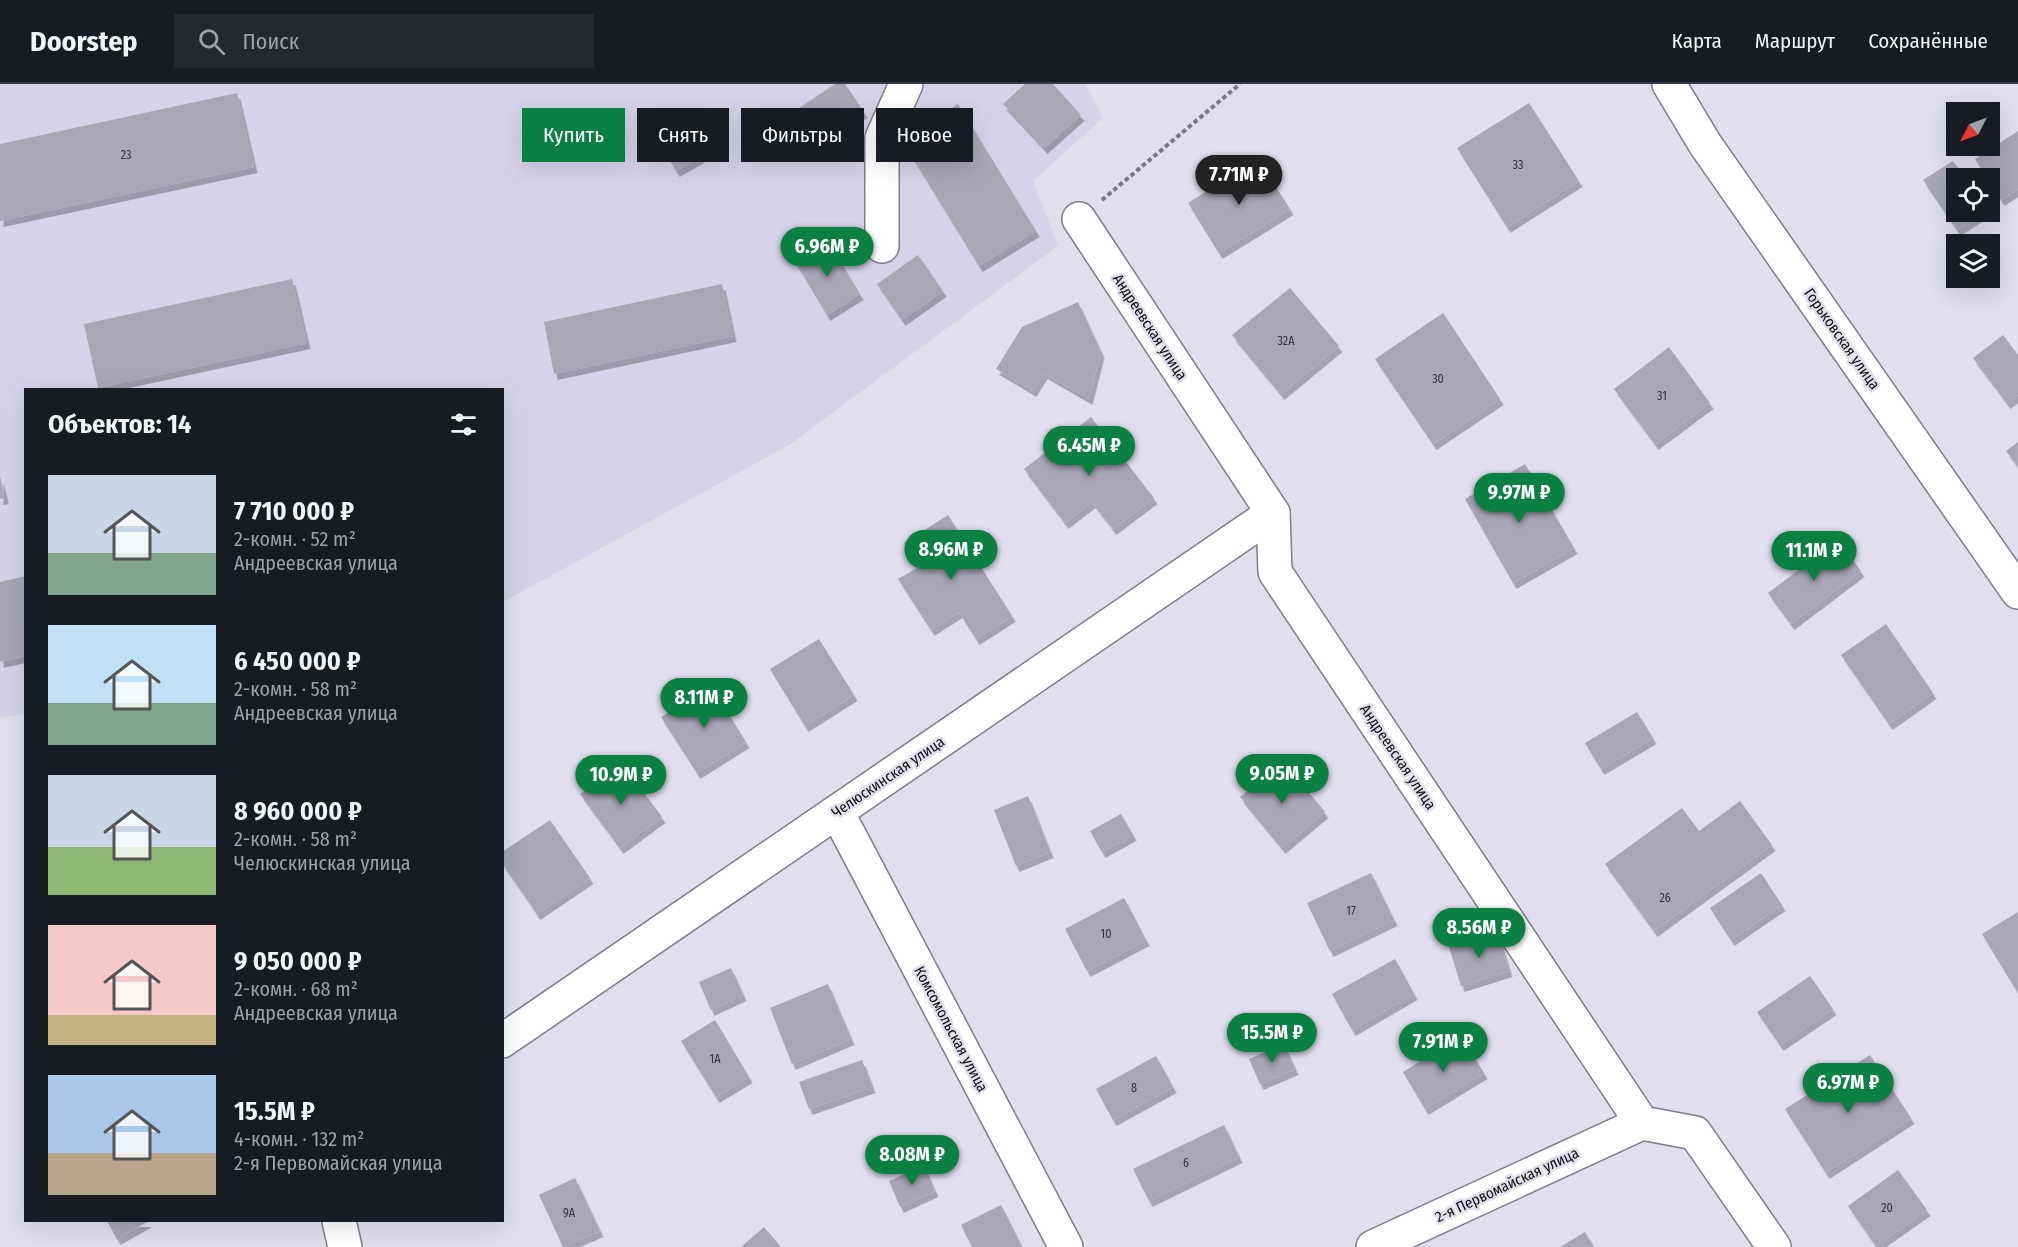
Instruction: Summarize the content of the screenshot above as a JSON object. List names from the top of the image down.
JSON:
{
  "streets": {
    "street": [
      "Андреевская улица",
      "Горьковская улица",
      "Челюскинская улица",
      "Комсомольская улица",
      "2-я Первомайская улица"
    ]
  },
  "crossings": [
    ["Андреевская улица", "Челюскинская улица"],
    ["Андреевская улица", "2-я Первомайская улица"],
    ["Челюскинская улица", "Комсомольская улица"]
  ],
  "house_numbers": [
    "23",
    "33",
    "32А",
    "30",
    "31",
    "26",
    "17",
    "10",
    "1А",
    "8",
    "6",
    "20",
    "9А"
  ],
  "north": "bottom left",
  "page": {
    "header": "Doorstep",
    "search": "Поиск",
    "nav": ["Карта", "Маршрут", "Сохранённые"],
    "chip": [
      "Купить",
      "Снять",
      "Фильтры",
      "Новое"
    ],
    "price": [
      "7.71M ₽",
      "6.96M ₽",
      "6.45M ₽",
      "9.97M ₽",
      "8.96M ₽",
      "11.1M ₽",
      "8.11M ₽",
      "9.05M ₽",
      "10.9M ₽",
      "8.56M ₽",
      "15.5M ₽",
      "7.91M ₽",
      "6.97M ₽",
      "8.08M ₽"
    ],
    "heading": "Объектов: 14",
    "list": [
      {
        "name": "7 710 000 ₽",
        "note": "2-комн. · 52 m² · Андреевская улица"
      },
      {
        "name": "6 450 000 ₽",
        "note": "2-комн. · 58 m² · Андреевская улица"
      },
      {
        "name": "8 960 000 ₽",
        "note": "2-комн. · 58 m² · Челюскинская улица"
      },
      {
        "name": "9 050 000 ₽",
        "note": "2-комн. · 68 m² · Андреевская улица"
      },
      {
        "name": "15.5M ₽",
        "note": "4-комн. · 132 m² · 2-я Первомайская улица"
      }
    ]
  }
}
